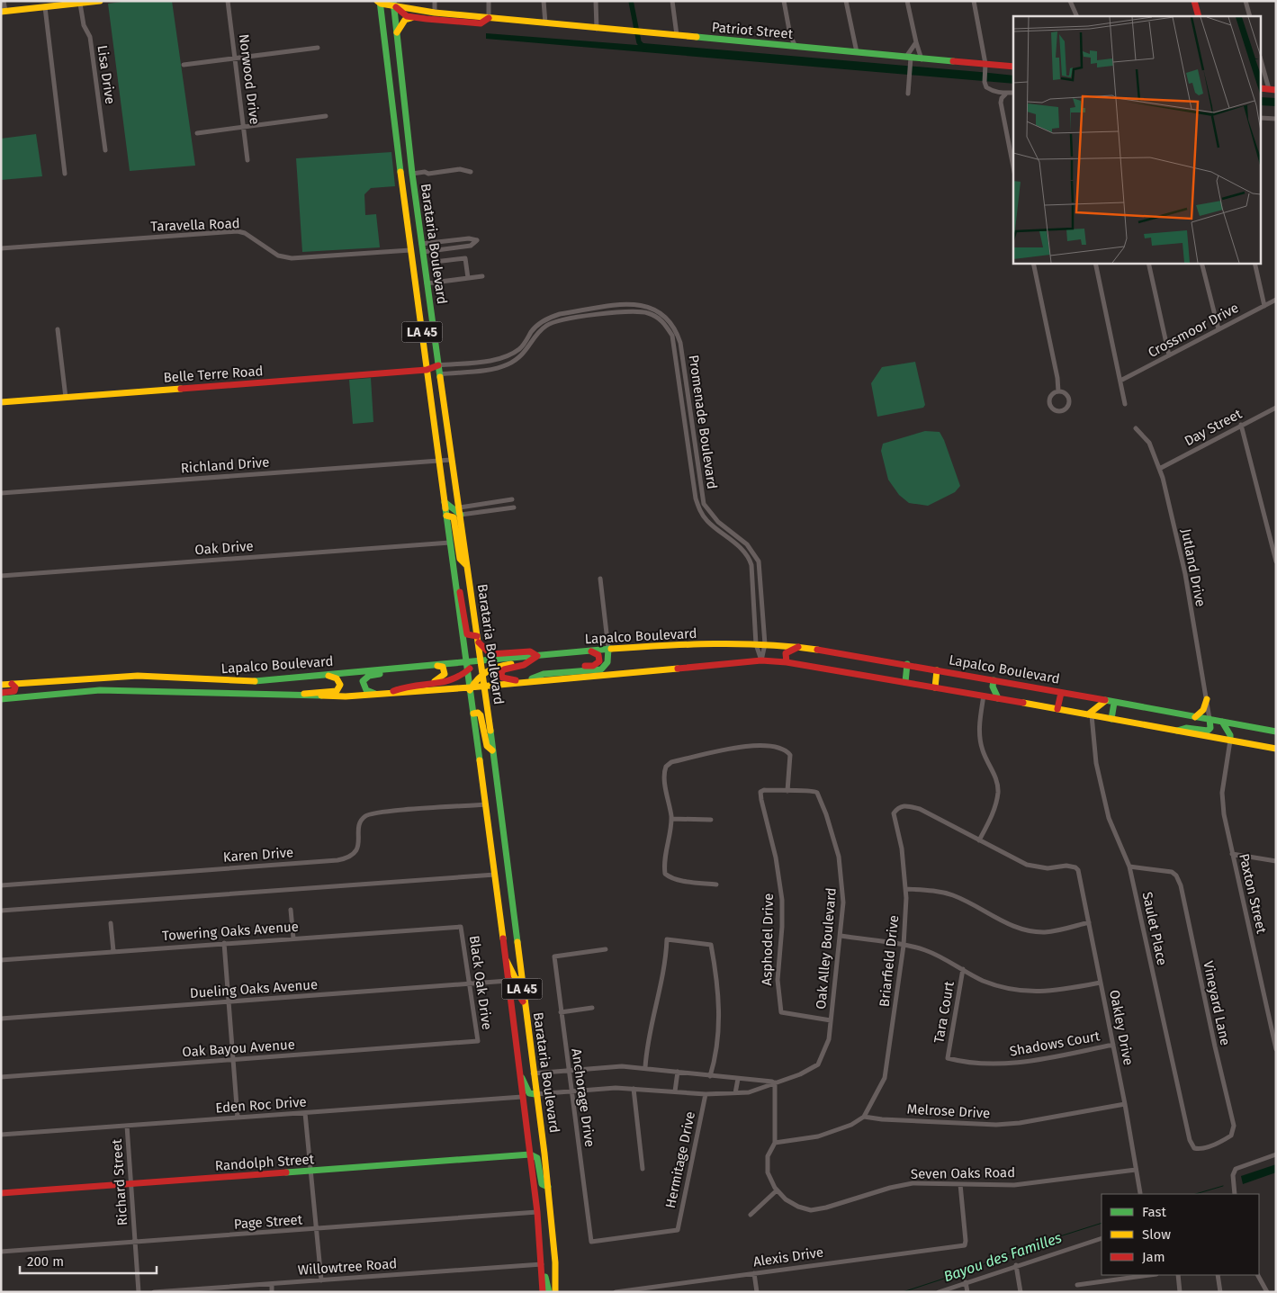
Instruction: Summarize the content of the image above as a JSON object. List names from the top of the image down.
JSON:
{
  "streets": {
    "main road": [
      "Patriot Street",
      "Barataria Boulevard",
      "LA 45",
      "Belle Terre Road",
      "Lapalco Boulevard",
      "Randolph Street"
    ],
    "street": [
      "Lisa Drive",
      "Norwood Drive",
      "Taravella Road",
      "Crossmoor Drive",
      "Promenade Boulevard",
      "Day Street",
      "Richland Drive",
      "Oak Drive",
      "Jutland Drive",
      "Karen Drive",
      "Paxton Street",
      "Saulet Place",
      "Towering Oaks Avenue",
      "Asphodel Drive",
      "Oak Alley Boulevard",
      "Briarfield Drive",
      "Black Oak Drive",
      "Dueling Oaks Avenue",
      "Vineyard Lane",
      "Tara Court",
      "Oakley Drive",
      "Shadows Court",
      "Oak Bayou Avenue",
      "Anchorage Drive",
      "Eden Roc Drive",
      "Melrose Drive",
      "Hermitage Drive",
      "Seven Oaks Road",
      "Richard Street",
      "Page Street",
      "Alexis Drive",
      "Willowtree Road"
    ]
  },
  "crossings": [
    ["Patriot Street", "Barataria Boulevard"],
    ["Taravella Road", "Barataria Boulevard"],
    ["Barataria Boulevard", "Belle Terre Road"],
    ["Barataria Boulevard", "Promenade Boulevard"],
    ["Barataria Boulevard", "Richland Drive"],
    ["Barataria Boulevard", "Oak Drive"],
    ["Barataria Boulevard", "Lapalco Boulevard"],
    ["Barataria Boulevard", "Karen Drive"],
    ["Barataria Boulevard", "Oak Alley Boulevard"],
    ["Barataria Boulevard", "Dueling Oaks Avenue"],
    ["Barataria Boulevard", "Eden Roc Drive"],
    ["Barataria Boulevard", "Randolph Street"],
    ["Barataria Boulevard", "Page Street"],
    ["Barataria Boulevard", "Willowtree Road"],
    ["Promenade Boulevard", "Lapalco Boulevard"],
    ["Day Street", "Jutland Drive"],
    ["Jutland Drive", "Lapalco Boulevard"],
    ["Lapalco Boulevard", "Paxton Street"],
    ["Lapalco Boulevard", "Saulet Place"],
    ["Saulet Place", "Vineyard Lane"],
    ["Towering Oaks Avenue", "Black Oak Drive"],
    ["Asphodel Drive", "Oak Alley Boulevard"],
    ["Oak Alley Boulevard", "Anchorage Drive"],
    ["Oak Alley Boulevard", "Hermitage Drive"],
    ["Oak Alley Boulevard", "Seven Oaks Road"],
    ["Briarfield Drive", "Oakley Drive"],
    ["Briarfield Drive", "Melrose Drive"],
    ["Black Oak Drive", "Dueling Oaks Avenue"],
    ["Black Oak Drive", "Oak Bayou Avenue"],
    ["Tara Court", "Shadows Court"],
    ["Oakley Drive", "Shadows Court"],
    ["Oakley Drive", "Melrose Drive"],
    ["Oakley Drive", "Seven Oaks Road"],
    ["Anchorage Drive", "Hermitage Drive"],
    ["Eden Roc Drive", "Richard Street"],
    ["Randolph Street", "Richard Street"],
    ["Seven Oaks Road", "Alexis Drive"],
    ["Richard Street", "Page Street"]
  ],
  "water": ["Bayou des Familles"],
  "legend": ["Fast", "Slow", "Jam"],
  "scale_bar": "200 m"
}
